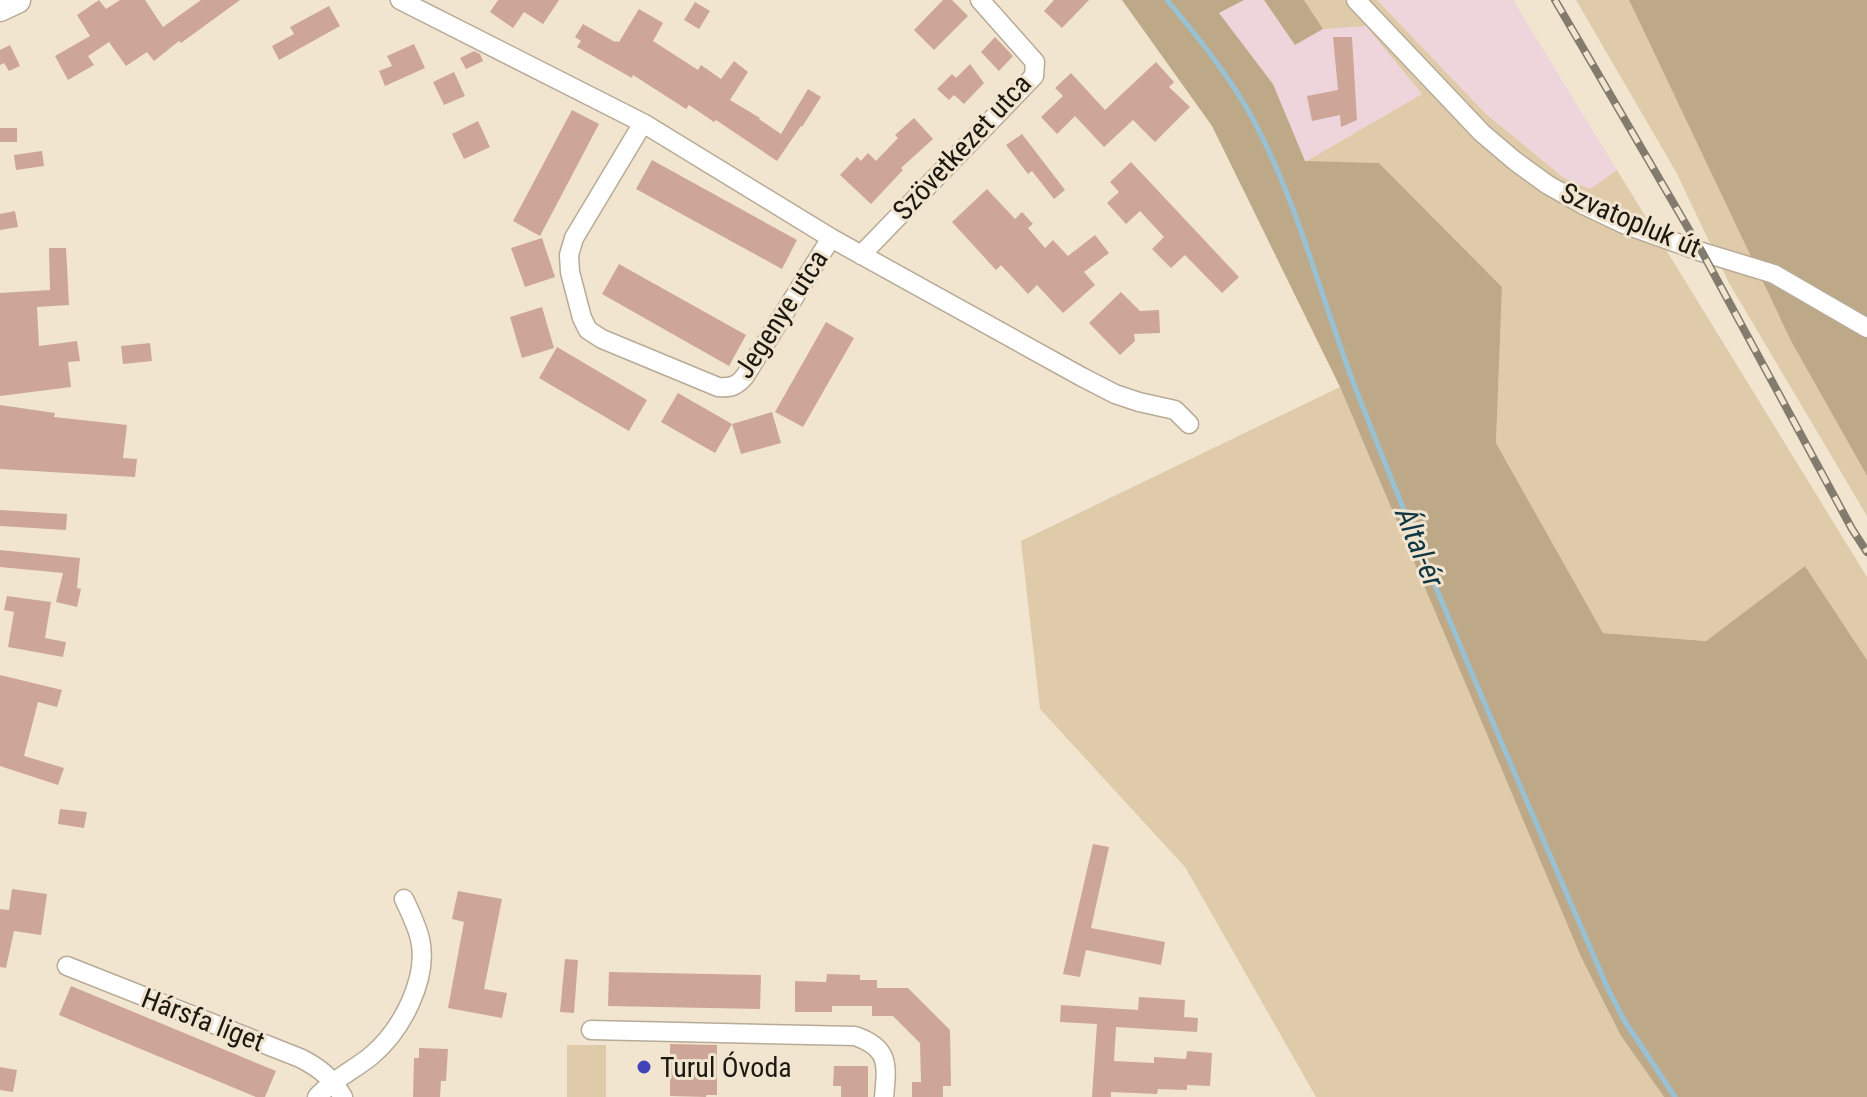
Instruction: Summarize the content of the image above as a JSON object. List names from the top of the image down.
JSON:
{
  "streets": {
    "street": [
      "Szövetkezet utca",
      "Szvatopluk út",
      "Jegenye utca",
      "Hársfa liget"
    ]
  },
  "crossings": [
    ["Szövetkezet utca", "Jegenye utca"]
  ],
  "water": ["Által-ér"],
  "places": ["Turul Óvoda"]
}
